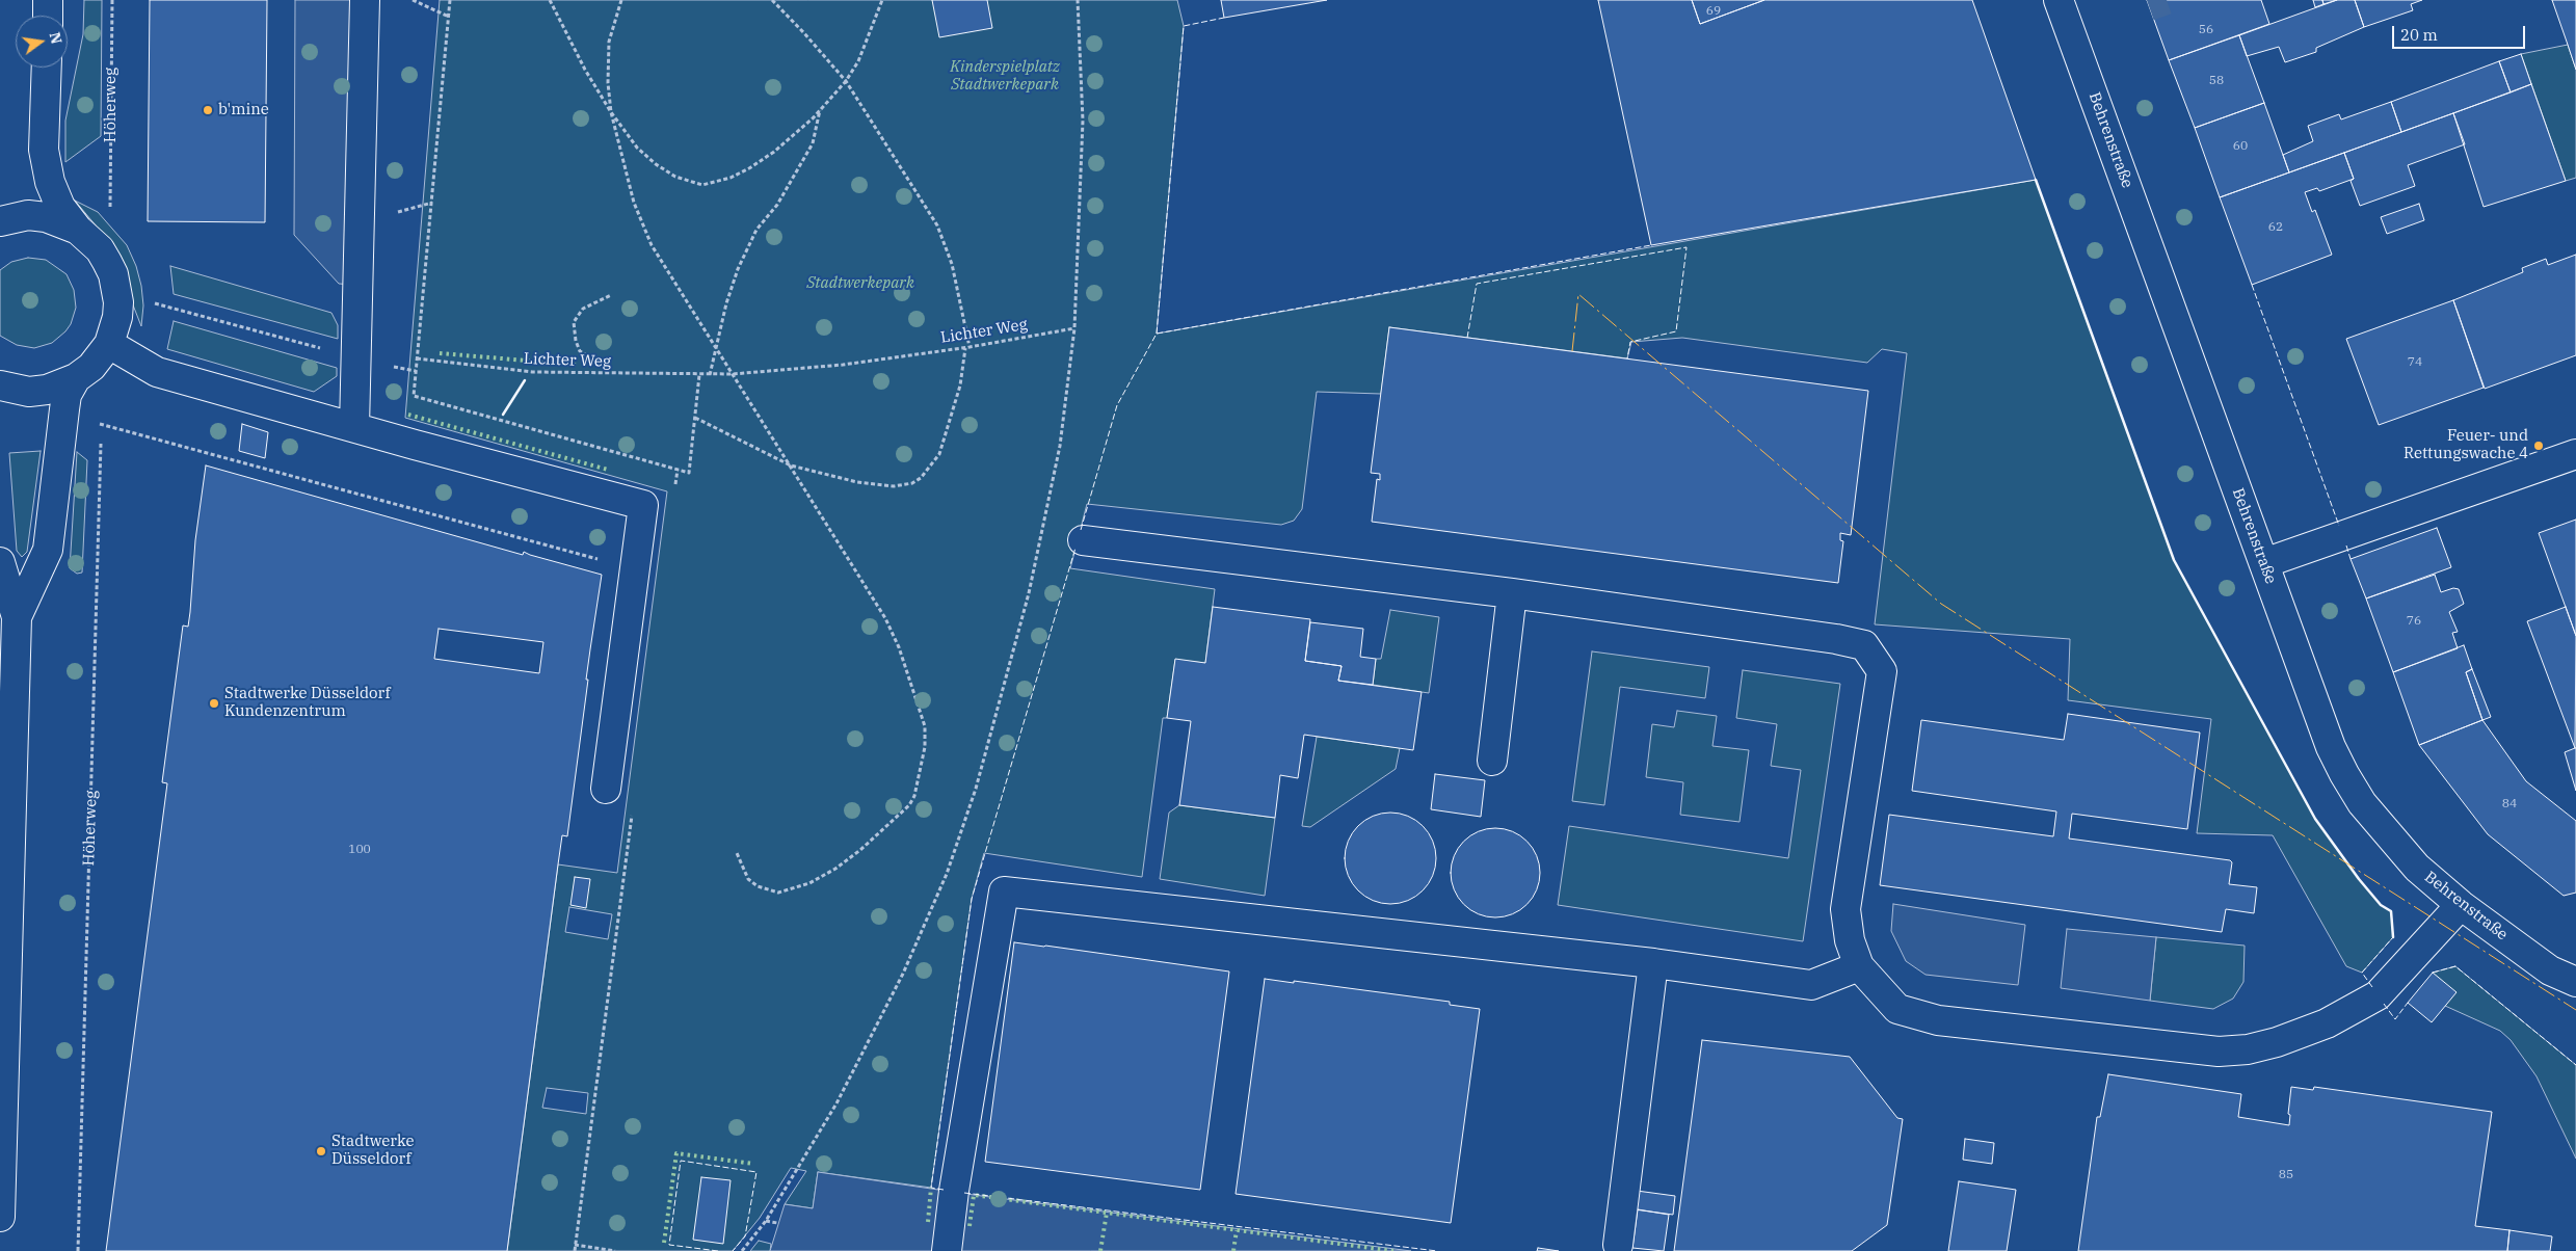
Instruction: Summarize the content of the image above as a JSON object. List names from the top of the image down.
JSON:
{
  "streets": {
    "street": ["Behrenstraße"],
    "path": ["Höherweg", "Lichter Weg"]
  },
  "parks": ["Kinderspielplatz Stadtwerkepark", "Stadtwerkepark"],
  "places": [
    "b'mine",
    "Feuer- und Rettungswache 4",
    "Stadtwerke Düsseldorf Kundenzentrum",
    "Stadtwerke Düsseldorf"
  ],
  "house_numbers": [
    "69",
    "56",
    "58",
    "60",
    "62",
    "74",
    "76",
    "84",
    "100",
    "85"
  ],
  "scale_bar": "20 m",
  "north": "right"
}
